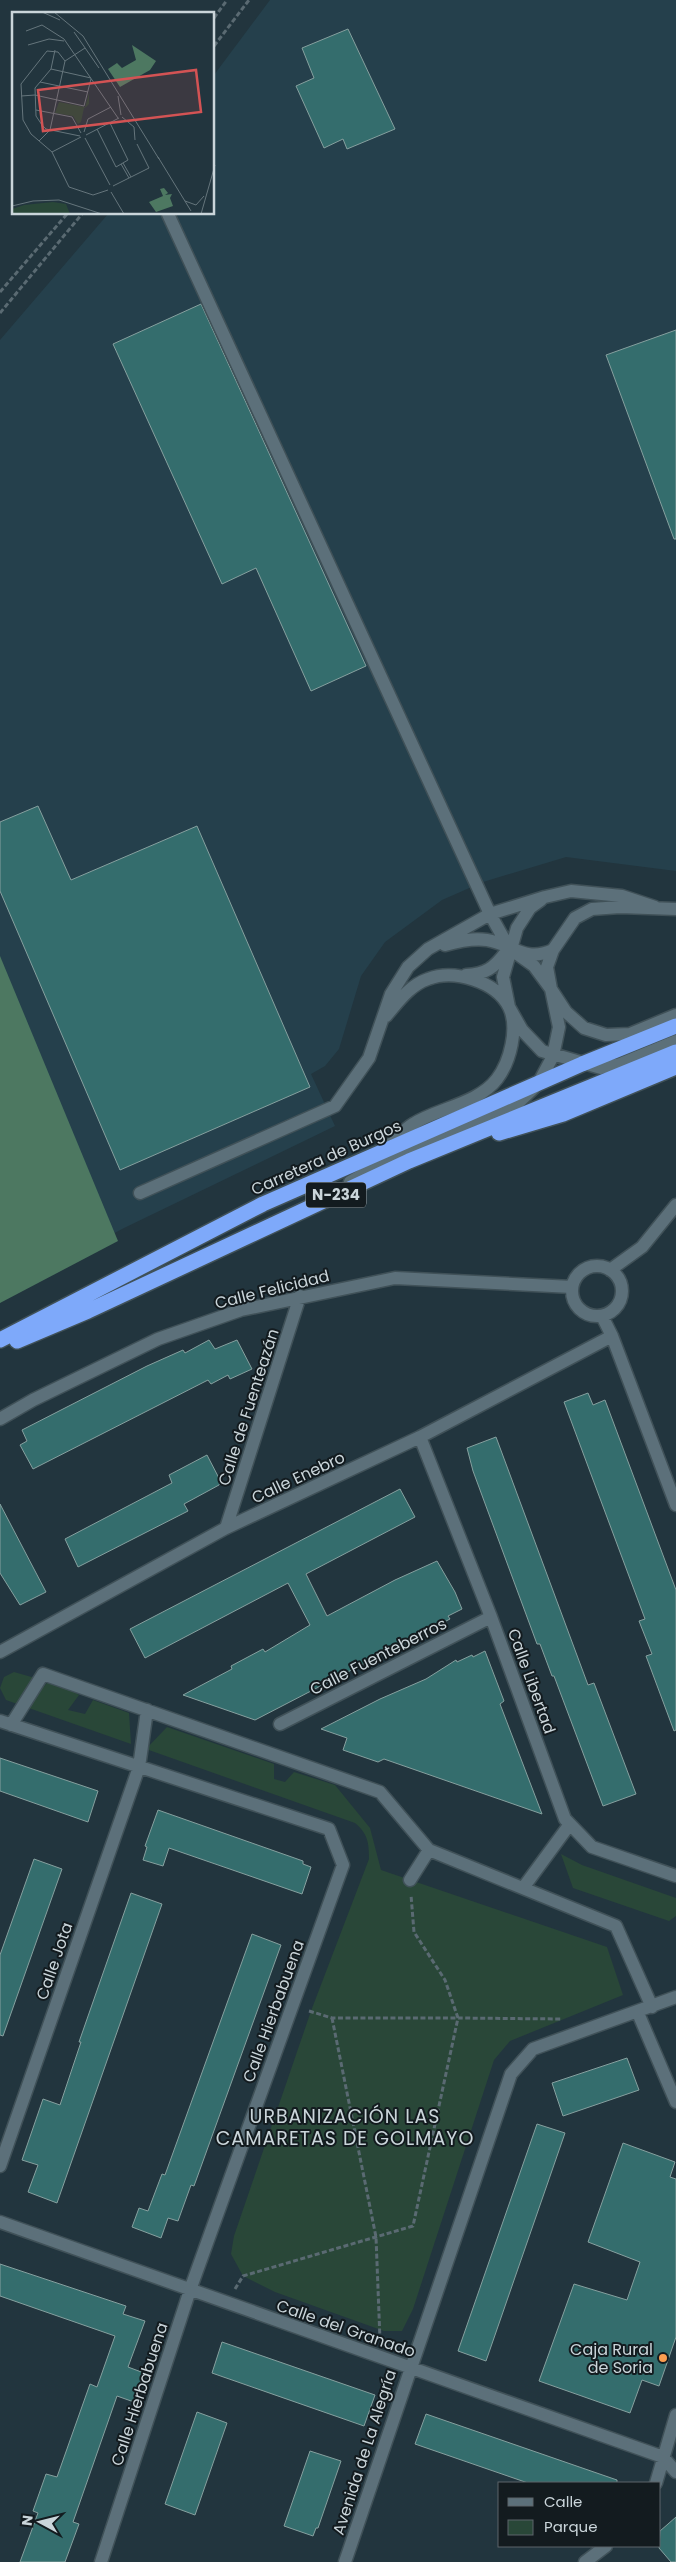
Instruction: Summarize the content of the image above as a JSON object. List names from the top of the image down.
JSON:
{
  "streets": {
    "highway": ["Carretera de Burgos", "N-234"],
    "street": [
      "Calle Felicidad",
      "Calle de Fuenteazán",
      "Calle Enebro",
      "Calle Fuenteberros",
      "Calle Libertad",
      "Calle Jota",
      "Calle Hierbabuena",
      "Calle del Granado",
      "Avenida de La Alegría"
    ]
  },
  "crossings": [
    ["Calle Felicidad", "Calle de Fuenteazán"],
    ["Calle de Fuenteazán", "Calle Enebro"],
    ["Calle Enebro", "Calle Libertad"],
    ["Calle Fuenteberros", "Calle Libertad"],
    ["Calle Jota", "Calle Hierbabuena"],
    ["Calle Hierbabuena", "Calle del Granado"],
    ["Calle del Granado", "Avenida de La Alegría"]
  ],
  "districts": ["URBANIZACIÓN LAS CAMARETAS DE GOLMAYO"],
  "places": ["Caja Rural de Soria"],
  "legend": ["Calle", "Parque"],
  "north": "left"
}
